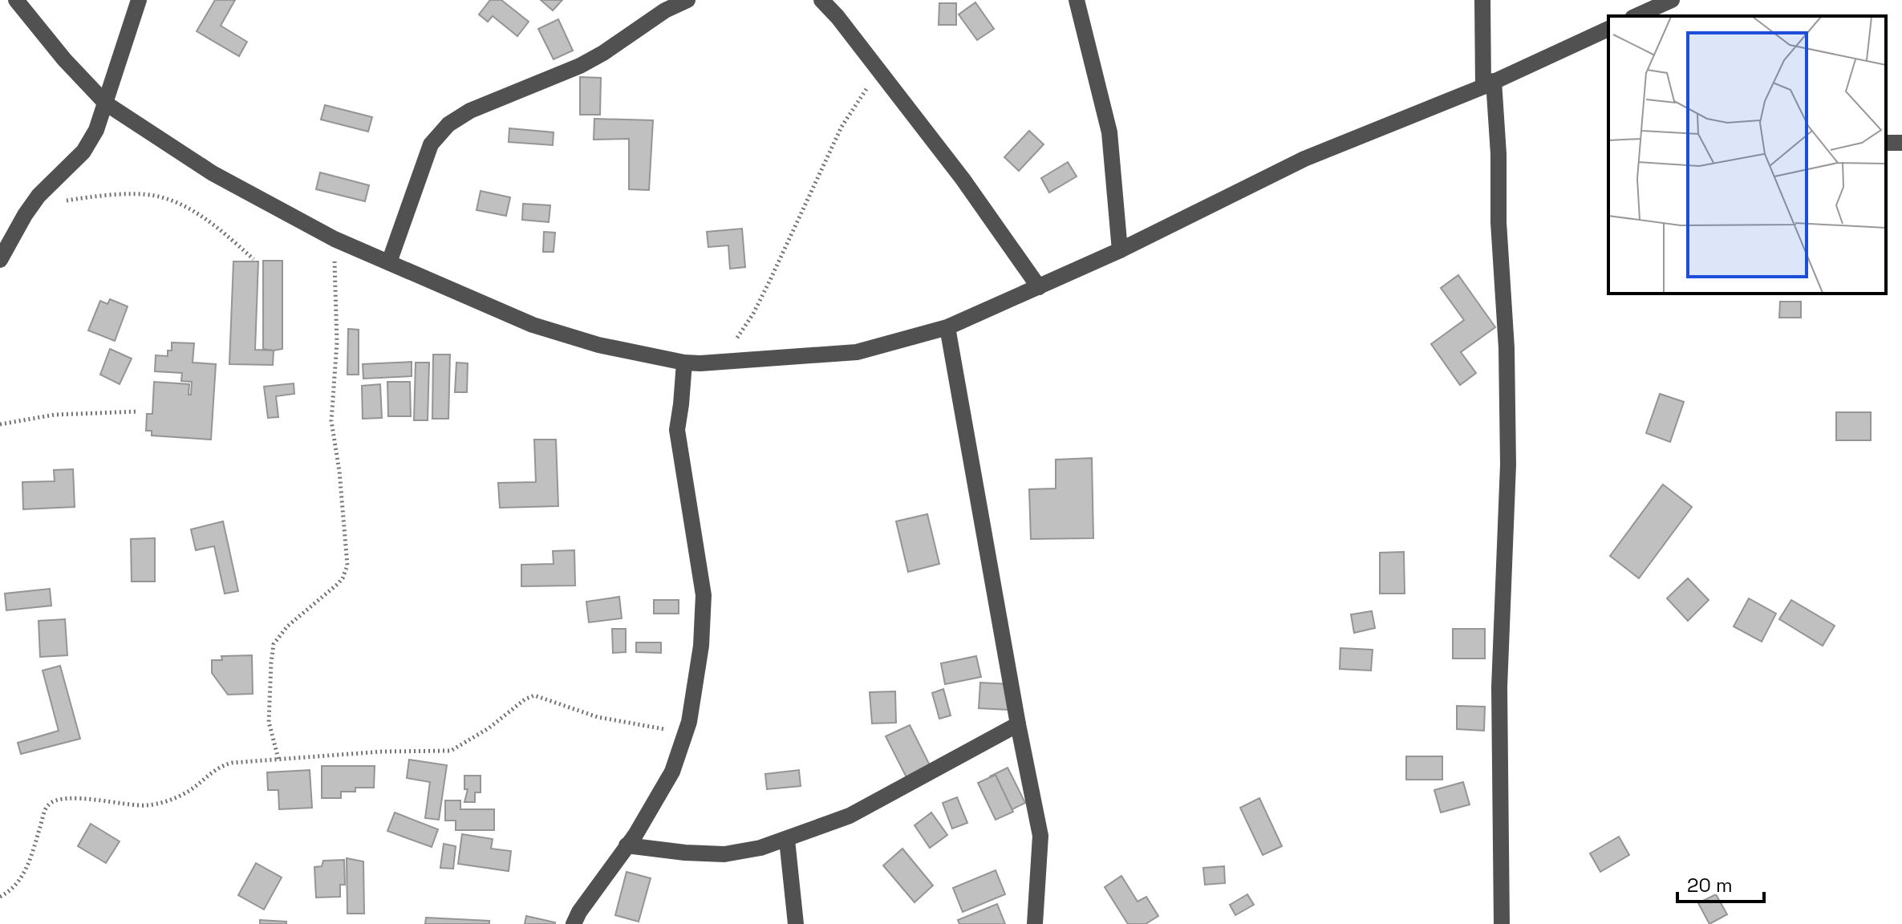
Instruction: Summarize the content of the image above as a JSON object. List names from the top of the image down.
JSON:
{
  "scale_bar": "20 m"
}
